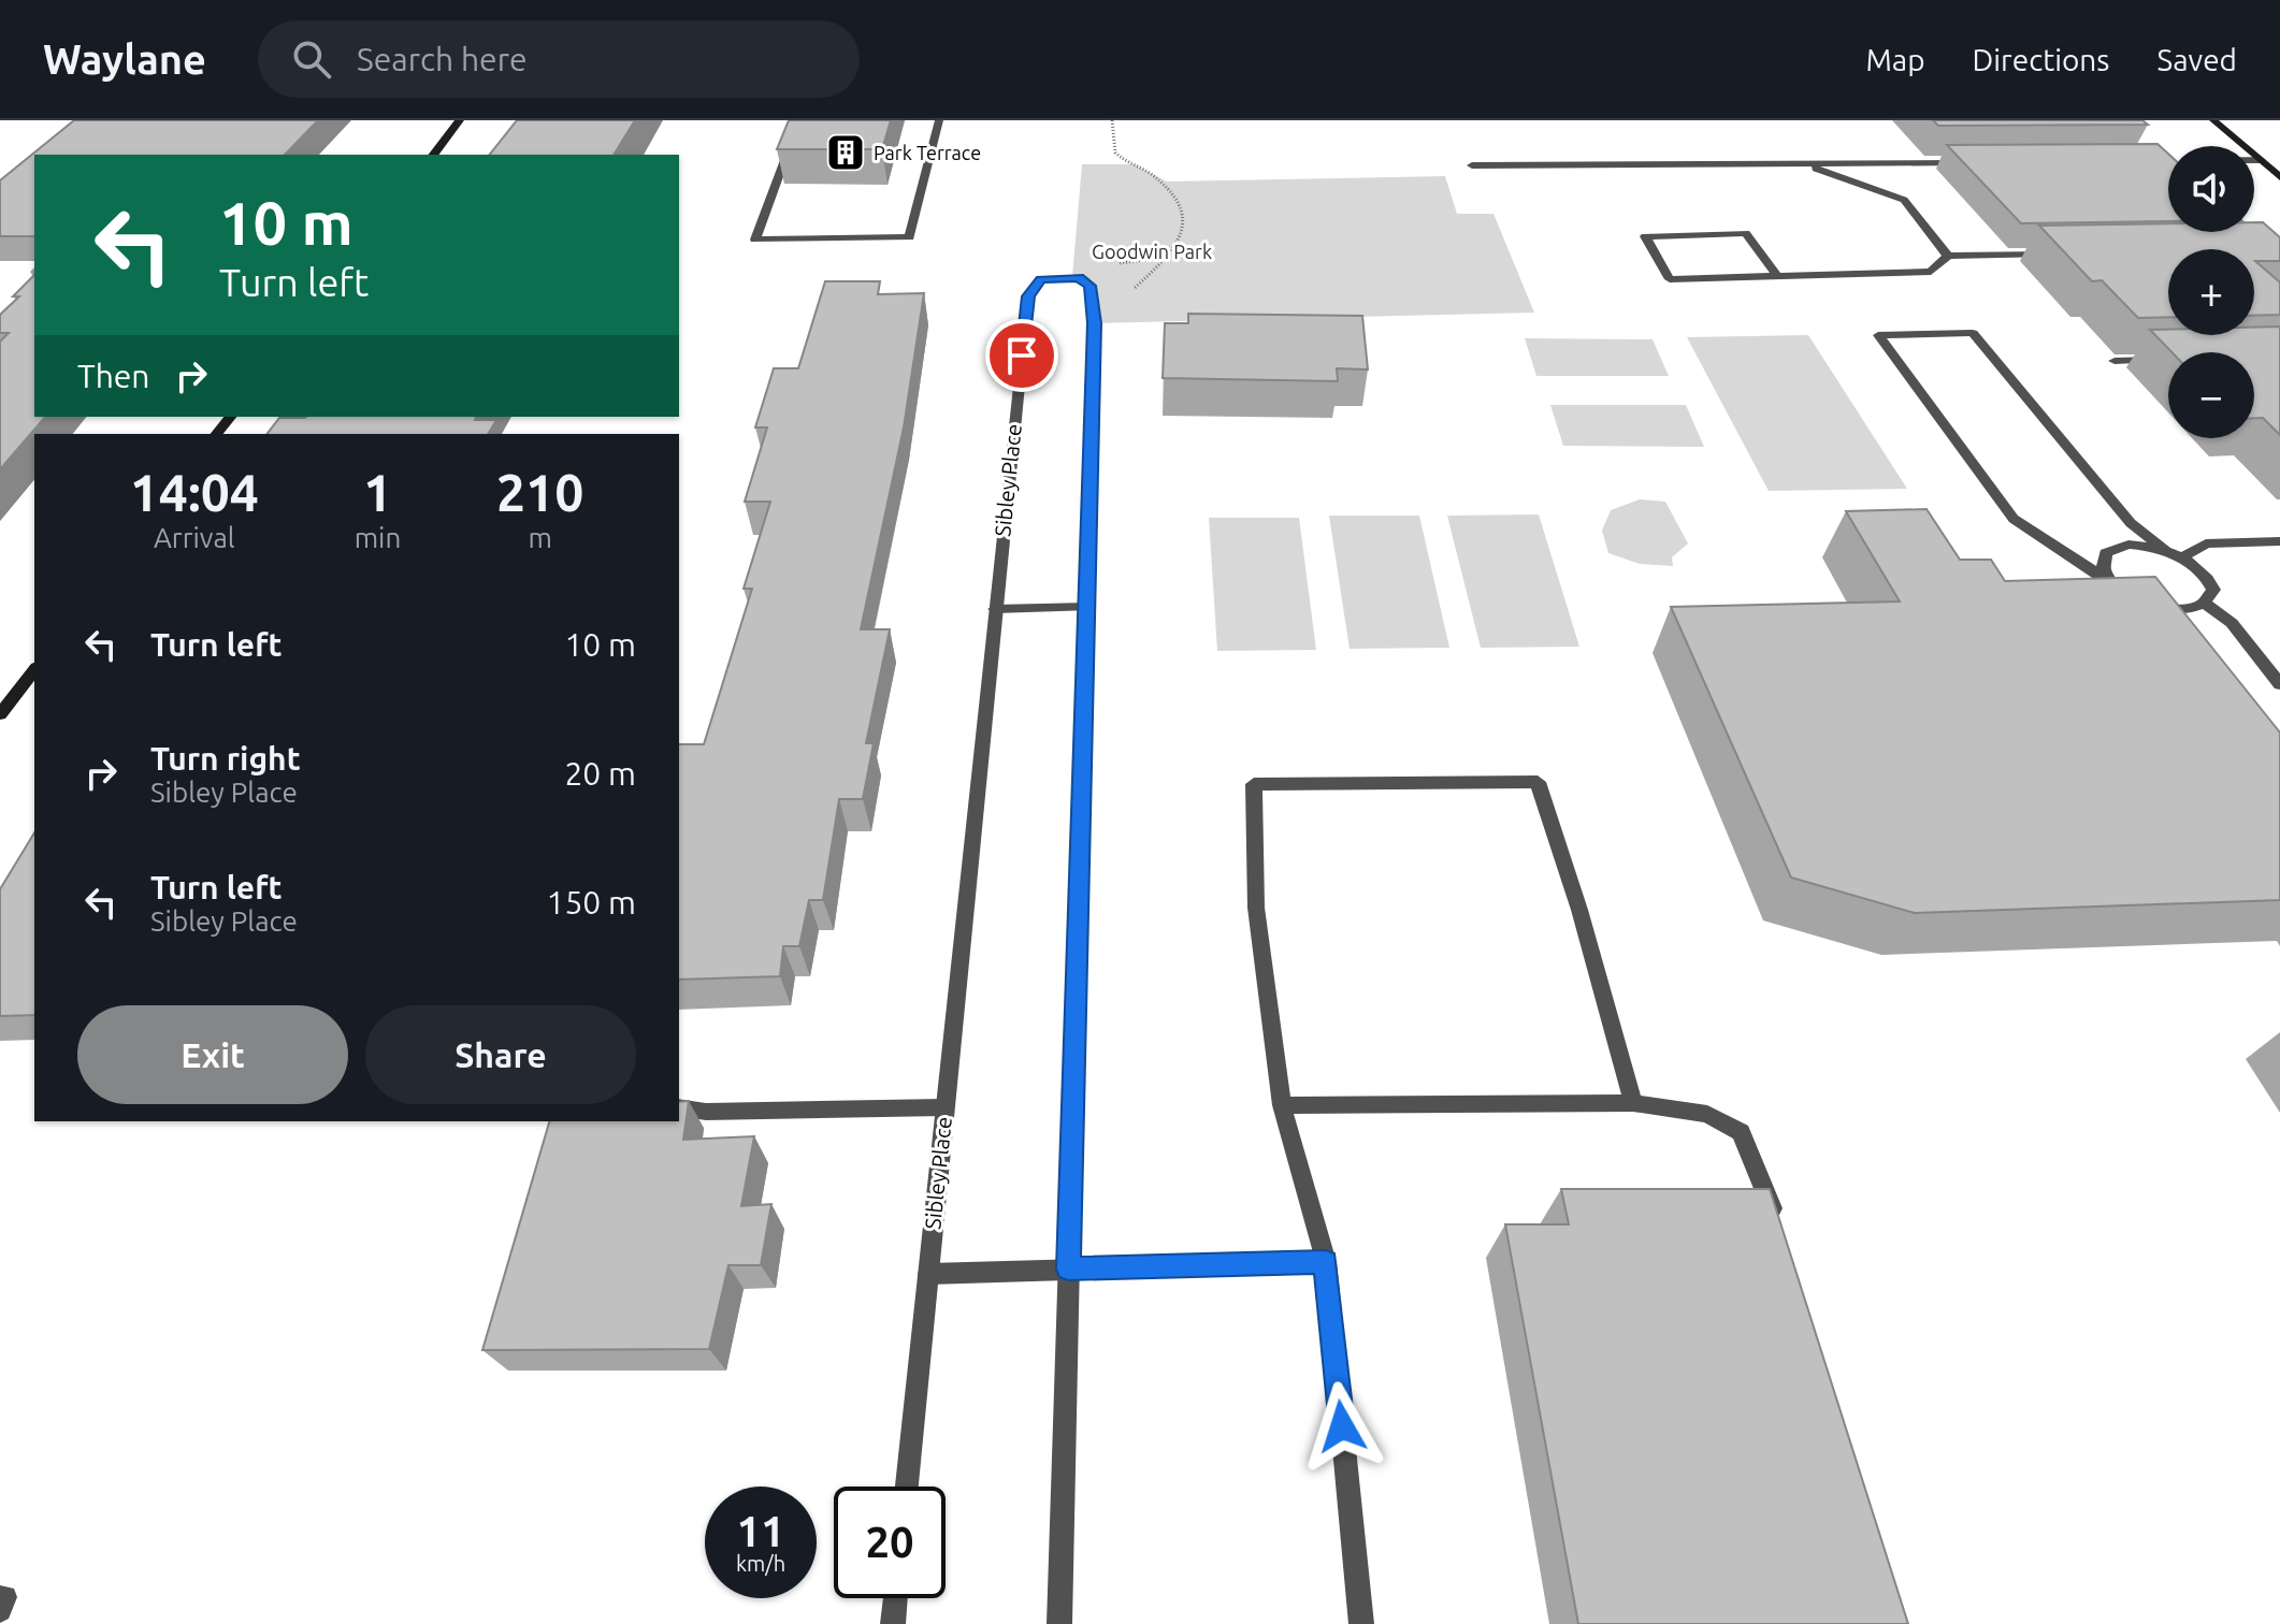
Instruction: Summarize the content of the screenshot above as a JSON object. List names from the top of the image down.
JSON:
{
  "streets": {
    "street": ["Sibley Place"]
  },
  "parks": ["Goodwin Park"],
  "places": {
    "building": ["Park Terrace"]
  },
  "page": {
    "header": "Waylane",
    "search": "Search here",
    "nav": ["Map", "Directions", "Saved"],
    "map_buttons": ["+", "−"],
    "turn": ["10 m", "Turn left"],
    "then": "Then",
    "eta": [
      "14:04",
      "Arrival",
      "1",
      "min",
      "210",
      "m"
    ],
    "list": [
      {
        "name": "Turn left",
        "value": "10 m"
      },
      {
        "name": "Turn right",
        "note": "Sibley Place",
        "value": "20 m"
      },
      {
        "name": "Turn left",
        "note": "Sibley Place",
        "value": "150 m"
      }
    ],
    "buttons": ["Exit", "Share"],
    "speed": "11 km/h",
    "limit": "20"
  }
}
